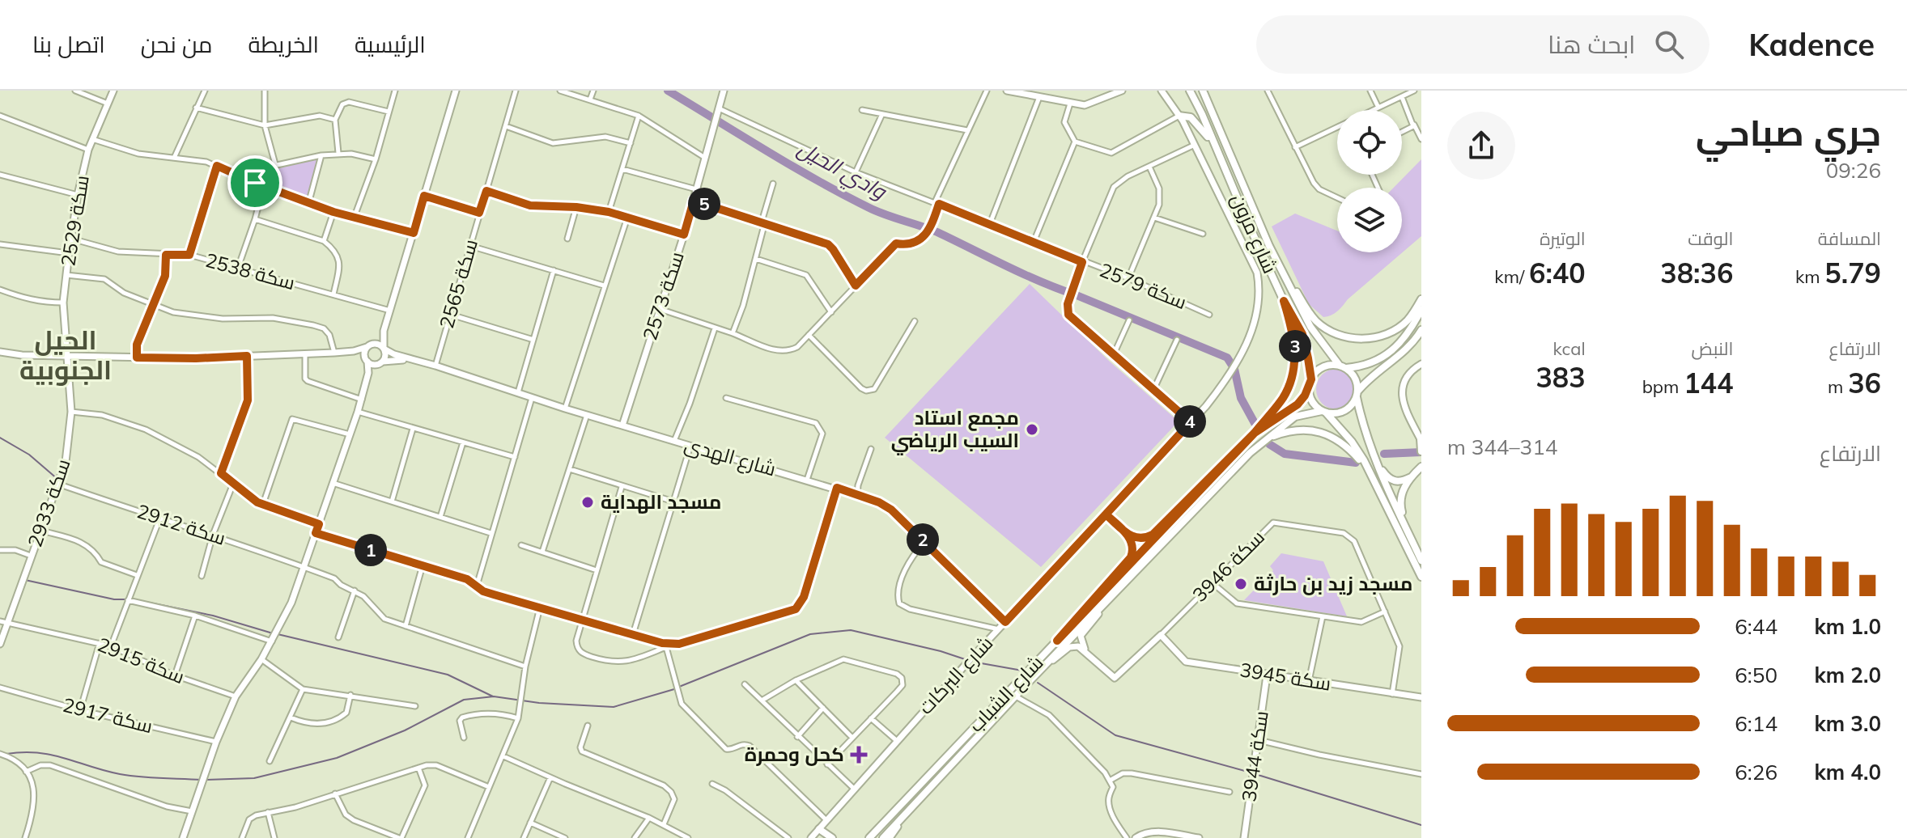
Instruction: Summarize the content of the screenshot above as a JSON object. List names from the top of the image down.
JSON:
{
  "streets": {
    "main road": ["شارع مزون", "شارع الشباب"],
    "street": [
      "سكة 2529",
      "سكة 2538",
      "سكة 2565",
      "سكة 2579",
      "سكة 2573",
      "شارع الهدى",
      "سكة 2933",
      "سكة 2912",
      "سكة 3946",
      "سكة 2915",
      "شارع البركات",
      "سكة 3945",
      "سكة 2917",
      "سكة 3944"
    ]
  },
  "crossings": [
    ["سكة 2529", "سكة 2538"],
    ["سكة 2529", "سكة 2933"],
    ["شارع مزون", "شارع الشباب"],
    ["سكة 2565", "شارع الهدى"],
    ["سكة 2579", "سكة 2573"],
    ["سكة 2573", "شارع الهدى"],
    ["شارع الهدى", "شارع البركات"],
    ["سكة 2933", "سكة 2912"],
    ["سكة 2933", "سكة 2915"],
    ["سكة 3946", "سكة 3945"],
    ["سكة 3945", "سكة 3944"]
  ],
  "districts": ["الحيل الجنوبية"],
  "water": ["وادي الحيل"],
  "places": {
    "other": ["مجمع استاد السيب الرياضي", "مسجد الهداية", "مسجد زيد بن حارثة"],
    "health": ["كحل وحمرة"]
  },
  "page": {
    "header": "Kadence",
    "search": "ابحث هنا",
    "nav": [
      "الرئيسية",
      "الخريطة",
      "من نحن",
      "اتصل بنا"
    ],
    "heading": ["جري صباحي", "09:26"],
    "pins": [
      "5",
      "3",
      "4",
      "2",
      "1"
    ],
    "stats": [
      ["المسافة", "5.79 km"],
      ["الوقت", "38:36"],
      ["الوتيرة", "6:40 /km"],
      ["الارتفاع", "36 m"],
      ["النبض", "144 bpm"],
      ["kcal", "383"]
    ],
    "chart": ["الارتفاع", "314–344 m"],
    "list": [
      {
        "name": "1.0 km",
        "note": "6:44"
      },
      {
        "name": "2.0 km",
        "note": "6:50"
      },
      {
        "name": "3.0 km",
        "note": "6:14"
      },
      {
        "name": "4.0 km",
        "note": "6:26"
      }
    ]
  }
}
